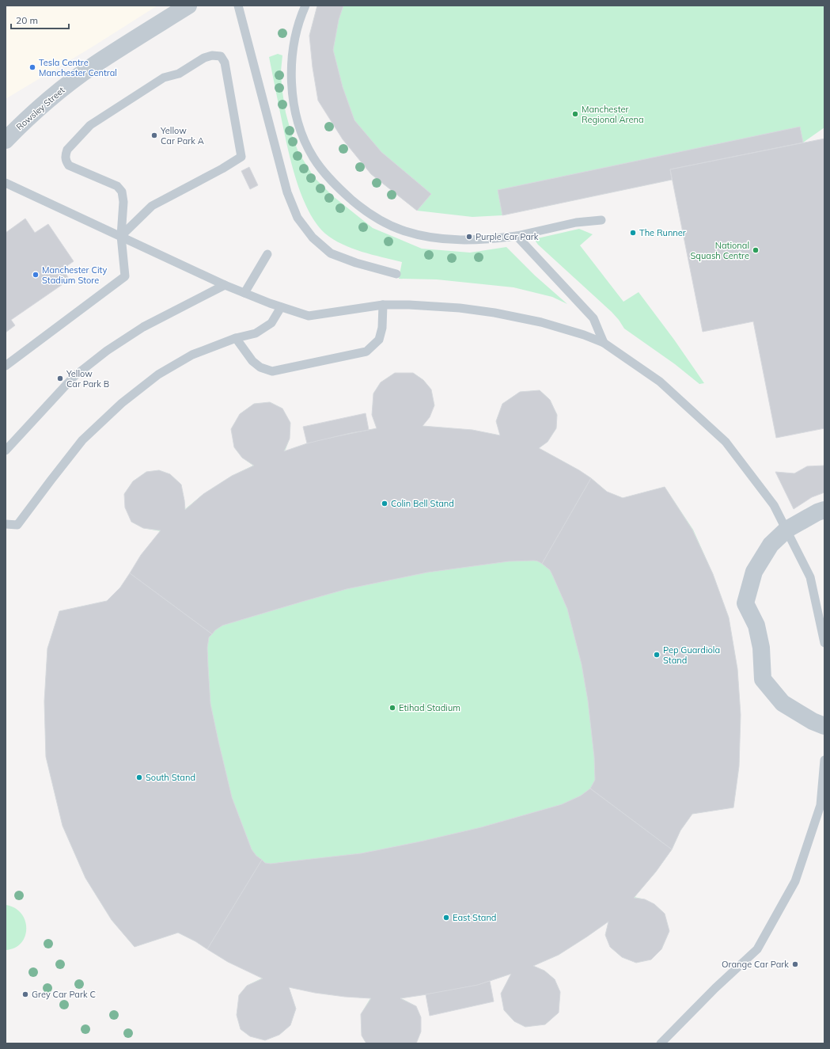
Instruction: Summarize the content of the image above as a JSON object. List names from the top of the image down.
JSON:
{
  "streets": {
    "street": ["Rowsley Street"]
  },
  "places": [
    "Tesla Centre Manchester Central",
    "Manchester Regional Arena",
    "Yellow Car Park A",
    "The Runner",
    "Purple Car Park",
    "National Squash Centre",
    "Manchester City Stadium Store",
    "Yellow Car Park B",
    "Colin Bell Stand",
    "Pep Guardiola Stand",
    "Etihad Stadium",
    "South Stand",
    "East Stand",
    "Orange Car Park",
    "Grey Car Park C"
  ],
  "scale_bar": "20 m"
}
